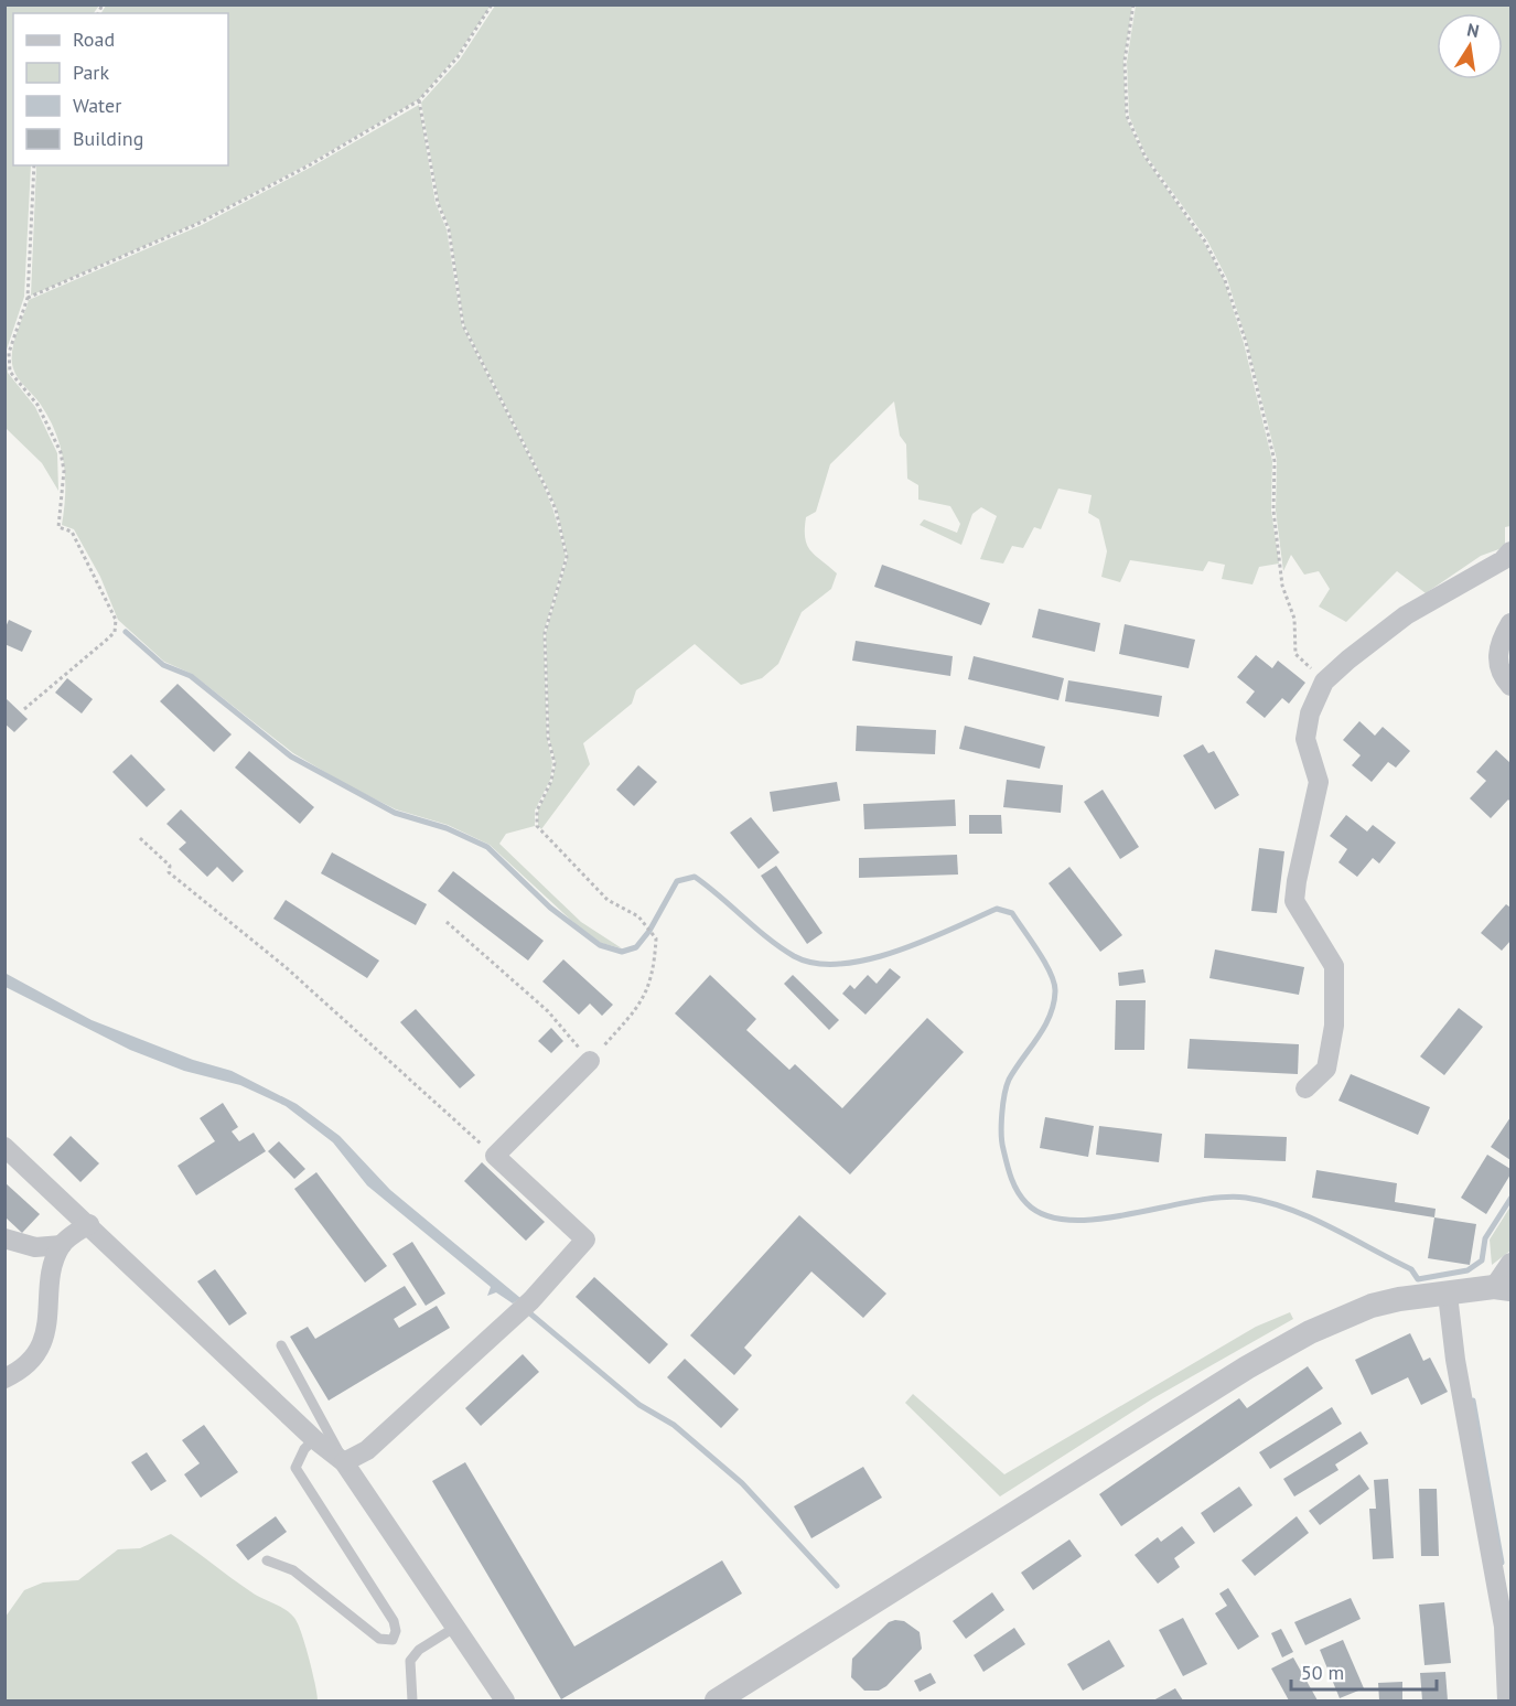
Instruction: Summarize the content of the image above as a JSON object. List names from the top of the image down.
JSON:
{
  "legend": [
    "Road",
    "Park",
    "Water",
    "Building"
  ],
  "scale_bar": "50 m",
  "north": "top"
}
